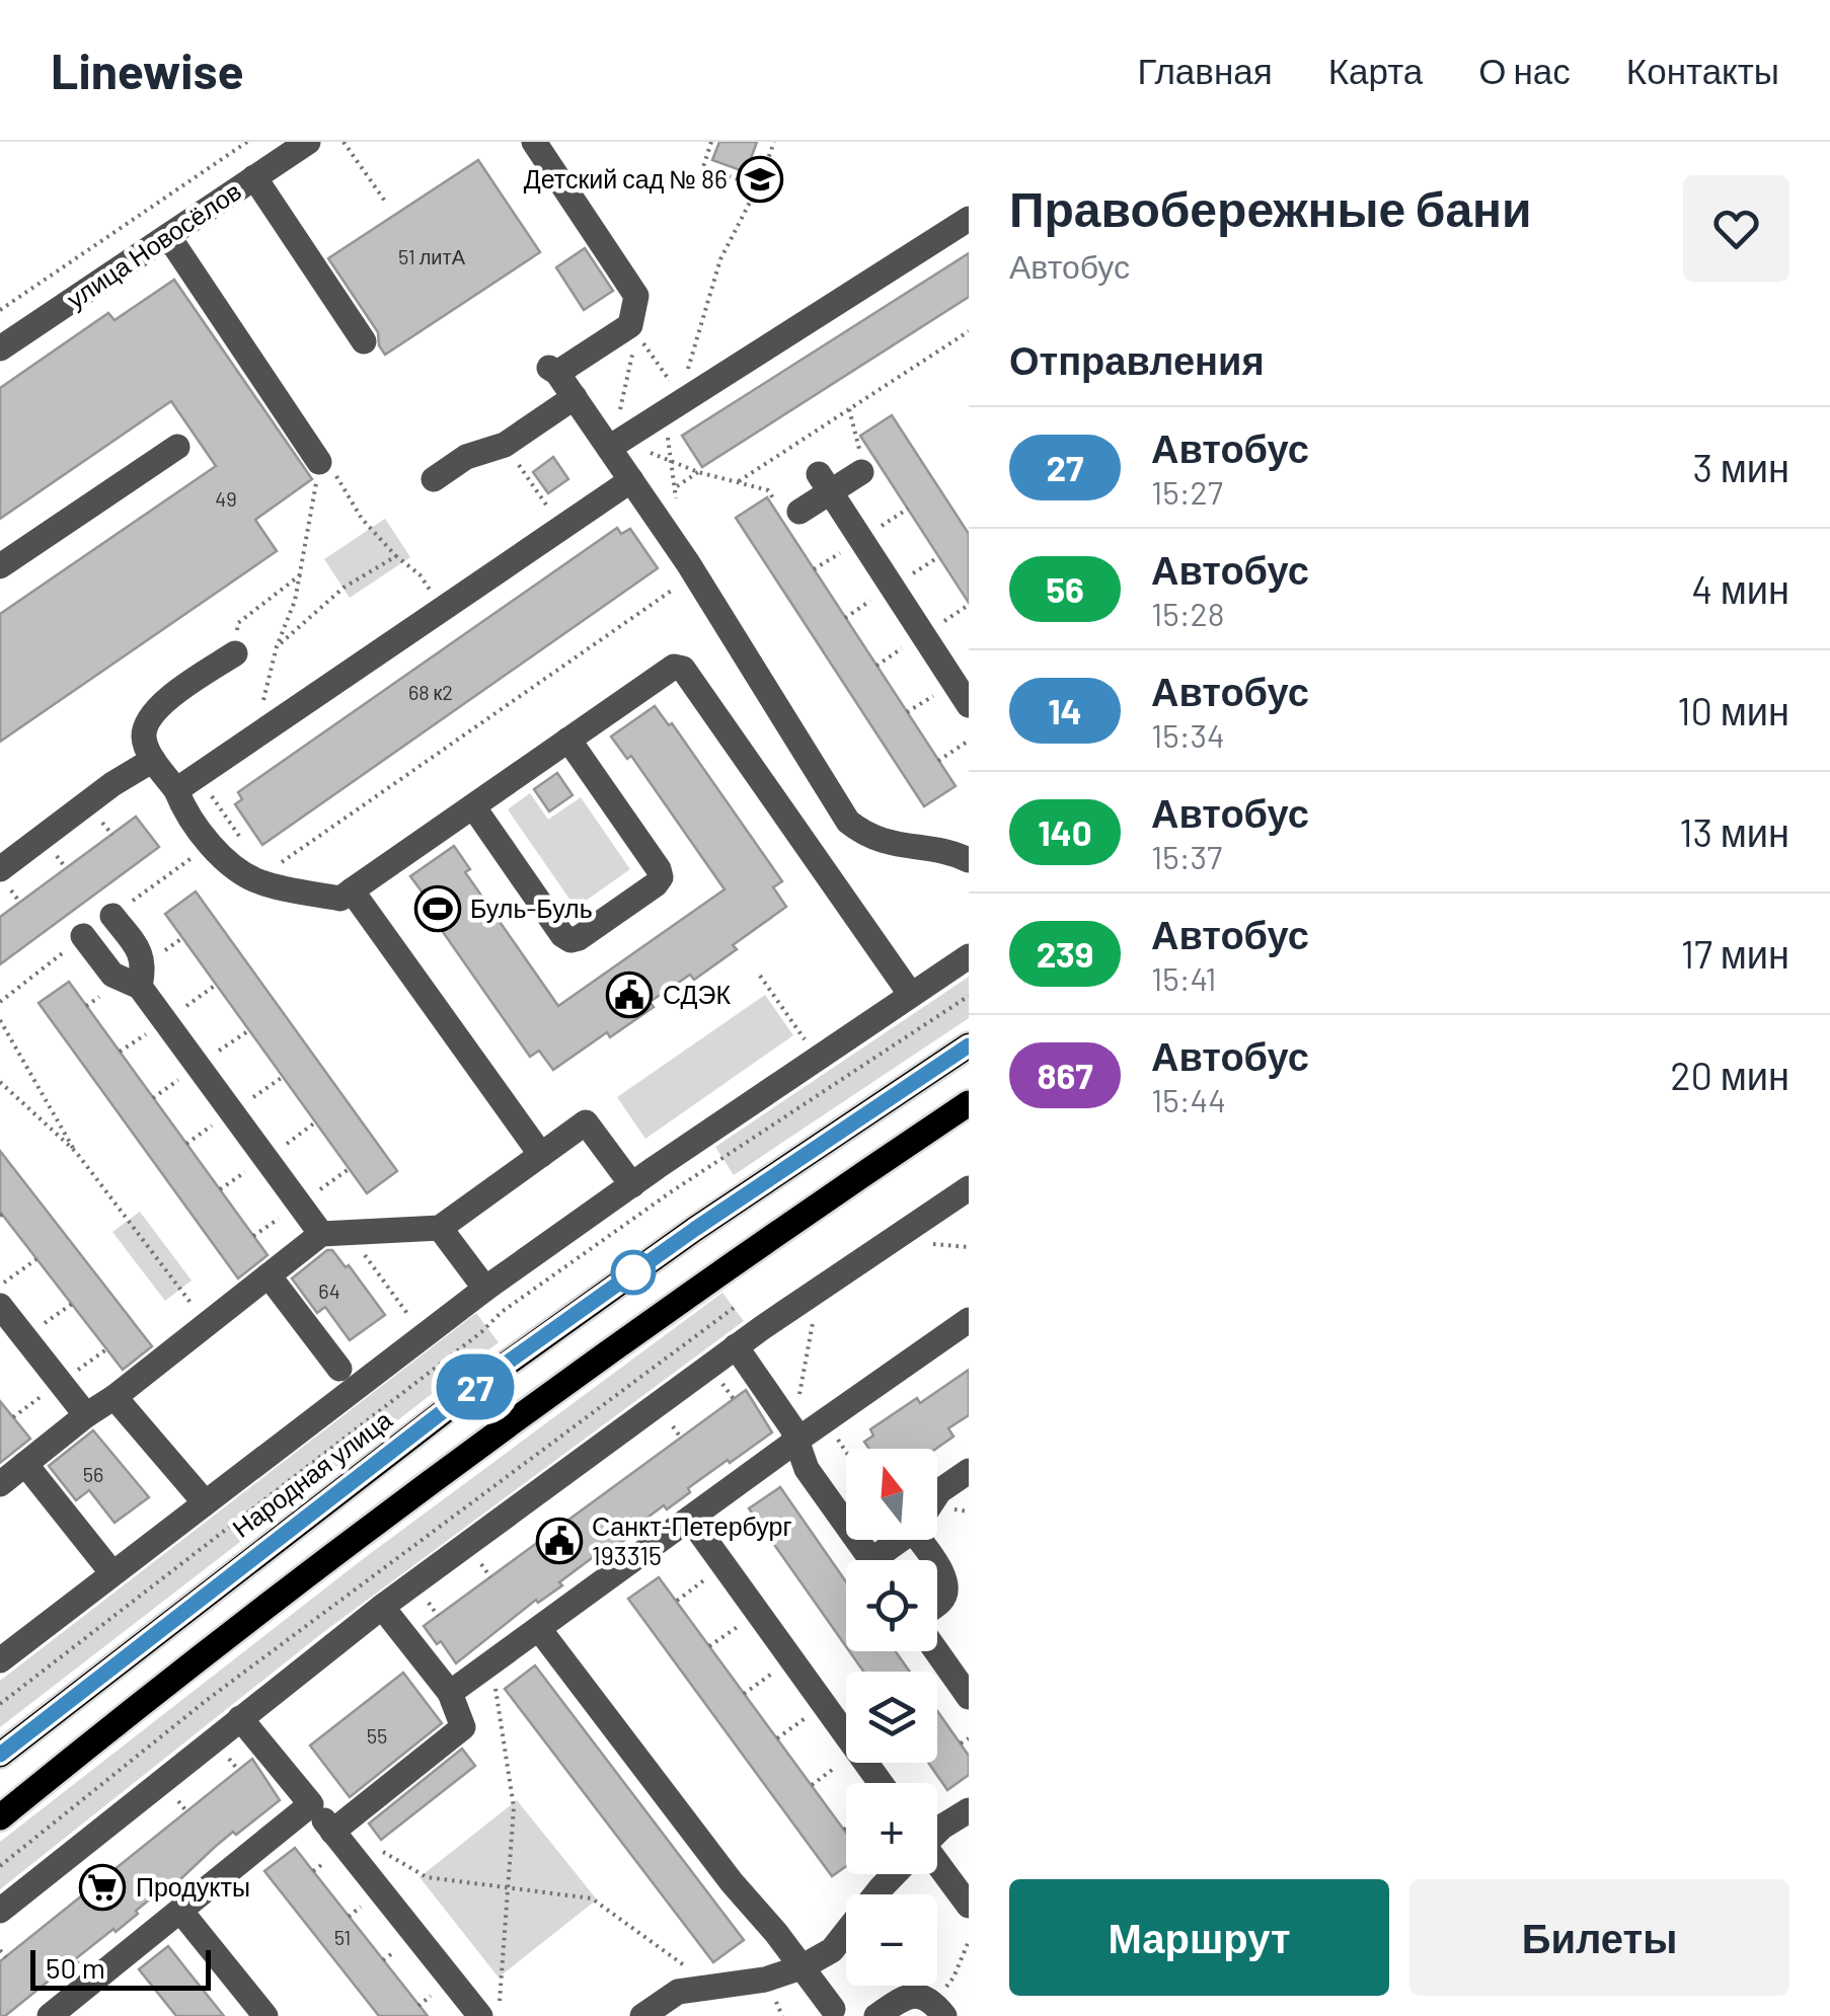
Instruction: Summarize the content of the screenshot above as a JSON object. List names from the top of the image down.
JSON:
{
  "streets": {
    "main road": ["Народная улица"],
    "street": ["улица Новосёлов"]
  },
  "places": {
    "school or university": ["Детский сад № 86"],
    "sports": ["Буль-Буль"],
    "public building": ["СДЭК", "Санкт-Петербург 193315"],
    "supermarket": ["Продукты"]
  },
  "lines": ["bus line 27"],
  "house_numbers": [
    "51 литА",
    "49",
    "68 к2",
    "64",
    "56",
    "55",
    "51"
  ],
  "scale_bar": "50 m",
  "north": "top",
  "page": {
    "header": "Linewise",
    "nav": [
      "Главная",
      "Карта",
      "О нас",
      "Контакты"
    ],
    "on_map": "27",
    "heading": [
      ["Правобережные бани", "Автобус"],
      "Отправления"
    ],
    "list": [
      {
        "mark": "27",
        "name": "Автобус",
        "note": "15:27",
        "value": "3 мин"
      },
      {
        "mark": "56",
        "name": "Автобус",
        "note": "15:28",
        "value": "4 мин"
      },
      {
        "mark": "14",
        "name": "Автобус",
        "note": "15:34",
        "value": "10 мин"
      },
      {
        "mark": "140",
        "name": "Автобус",
        "note": "15:37",
        "value": "13 мин"
      },
      {
        "mark": "239",
        "name": "Автобус",
        "note": "15:41",
        "value": "17 мин"
      },
      {
        "mark": "867",
        "name": "Автобус",
        "note": "15:44",
        "value": "20 мин"
      }
    ],
    "map_buttons": ["+", "−"],
    "buttons": ["Маршрут", "Билеты"],
    "scale": "50 m"
  }
}
